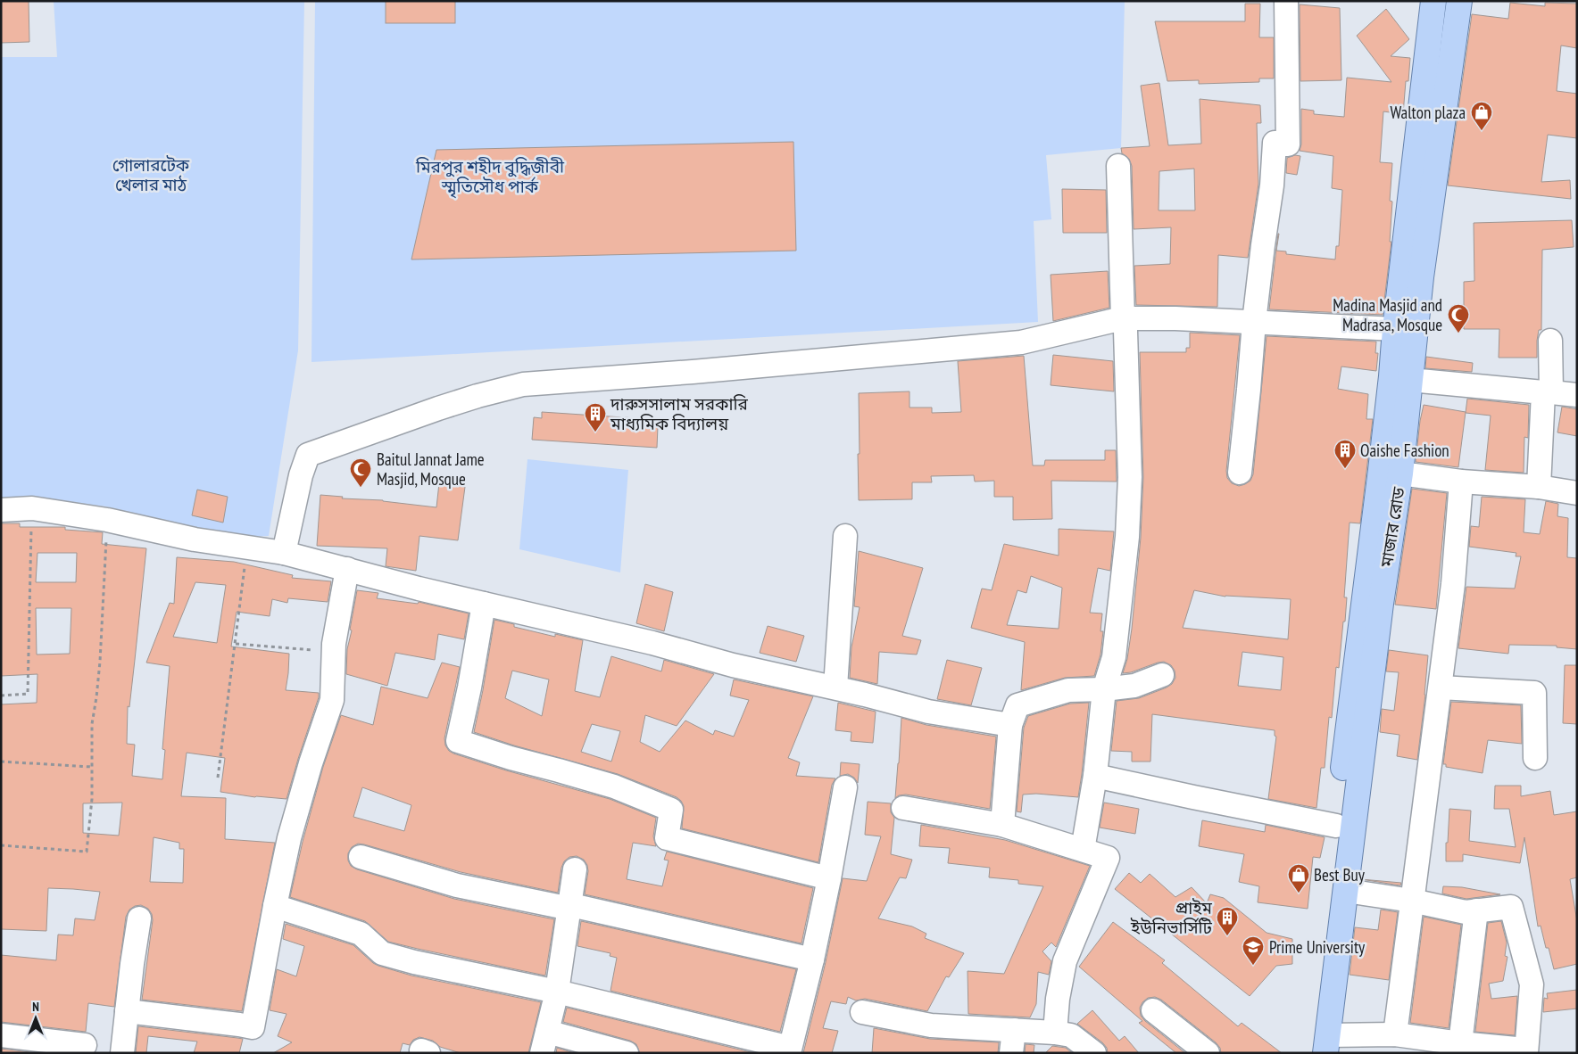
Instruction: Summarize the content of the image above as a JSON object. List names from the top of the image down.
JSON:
{
  "streets": {
    "main road": ["মাজার রোড"]
  },
  "parks": ["গোলারটেক খেলার মাঠ", "মিরপুর শহীদ বুদ্ধিজীবী স্মৃতিসৌধ পার্ক"],
  "places": {
    "shop": ["Walton plaza", "Best Buy"],
    "mosque": ["Madina Masjid and Madrasa, Mosque", "Baitul Jannat Jame Masjid, Mosque"],
    "building": ["দারুসসালাম সরকারি মাধ্যমিক বিদ্যালয়", "Oaishe Fashion", "প্রাইম ইউনিভার্সিটি"],
    "school or university": ["Prime University"]
  },
  "north": "top"
}
